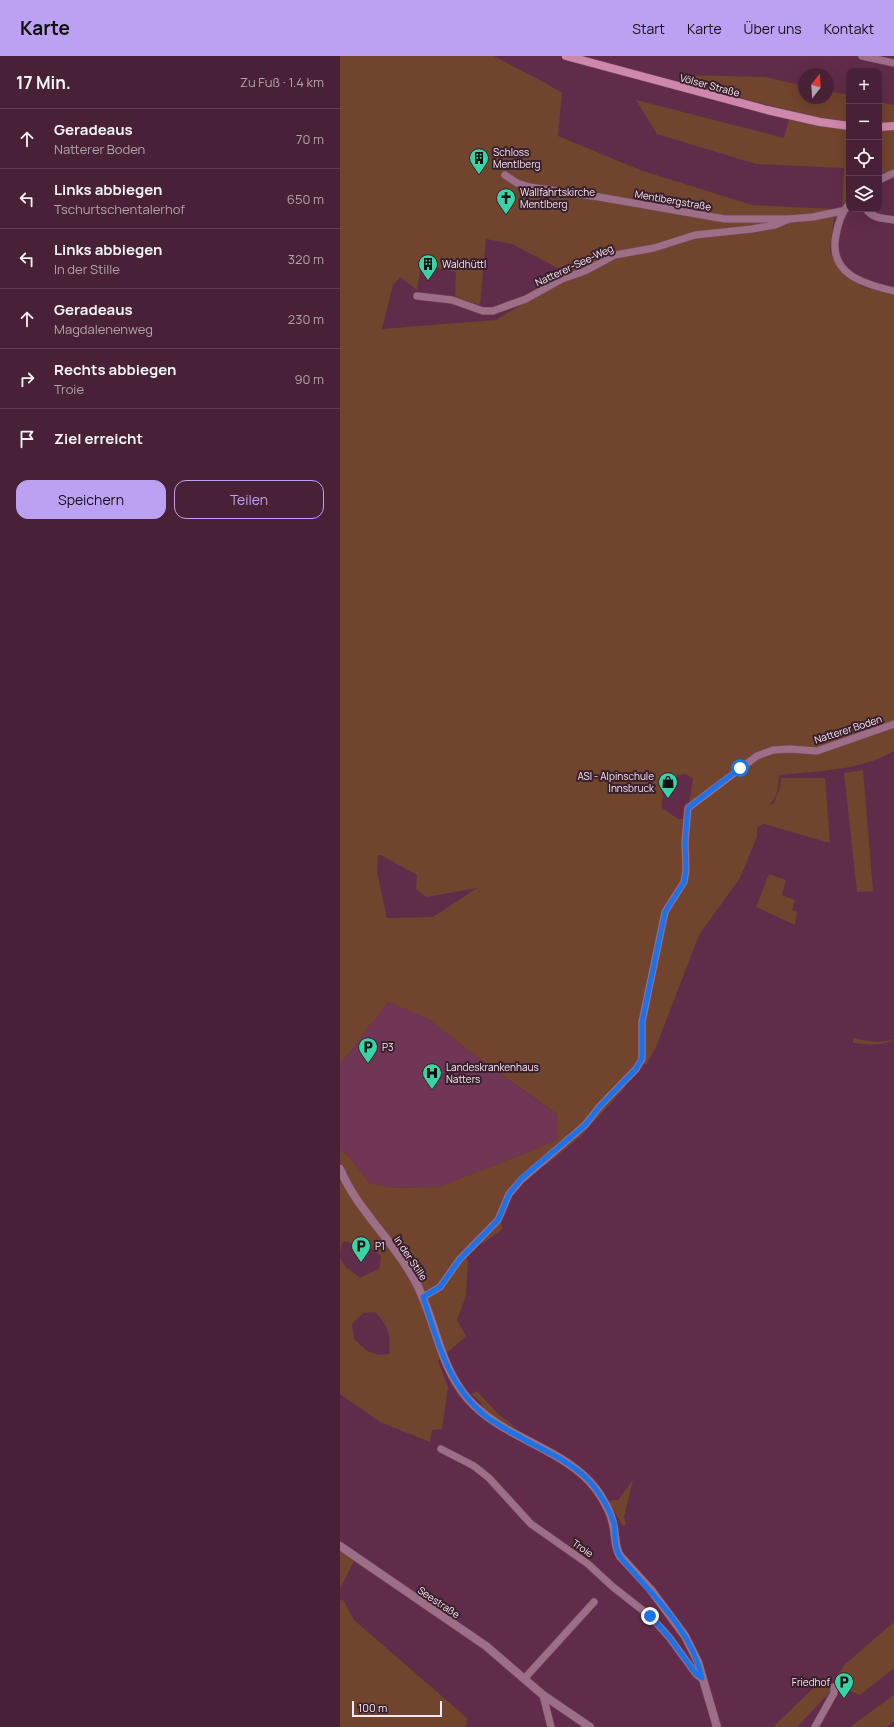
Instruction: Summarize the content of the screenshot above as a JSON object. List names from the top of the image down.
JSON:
{
  "streets": {
    "main road": ["Völser Straße"],
    "street": [
      "Mentlbergstraße",
      "Natterer-See-Weg",
      "Natterer Boden",
      "In der Stille",
      "Troie",
      "Seestraße"
    ]
  },
  "crossings": [
    ["Mentlbergstraße", "Natterer-See-Weg"],
    ["Natterer Boden", "In der Stille"],
    ["In der Stille", "Troie"]
  ],
  "places": {
    "building": ["Schloss Mentlberg", "Waldhüttl"],
    "church": ["Wallfahrtskirche Mentlberg"],
    "shop": ["ASI - Alpinschule Innsbruck"],
    "parking": ["P3", "P1", "Friedhof"],
    "hospital": ["Landeskrankenhaus Natters"]
  },
  "scale_bar": "100 m",
  "north": "top",
  "page": {
    "header": "Karte",
    "nav": [
      "Start",
      "Karte",
      "Über uns",
      "Kontakt"
    ],
    "heading": ["17 Min.", "Zu Fuß · 1.4 km"],
    "map_buttons": ["+", "−"],
    "list": [
      ["Geradeaus", "Natterer Boden", "70 m"],
      ["Links abbiegen", "Tschurtschentalerhof", "650 m"],
      ["Links abbiegen", "In der Stille", "320 m"],
      ["Geradeaus", "Magdalenenweg", "230 m"],
      ["Rechts abbiegen", "Troie", "90 m"],
      "Ziel erreicht"
    ],
    "buttons": ["Speichern", "Teilen"],
    "scale": "100 m"
  }
}
